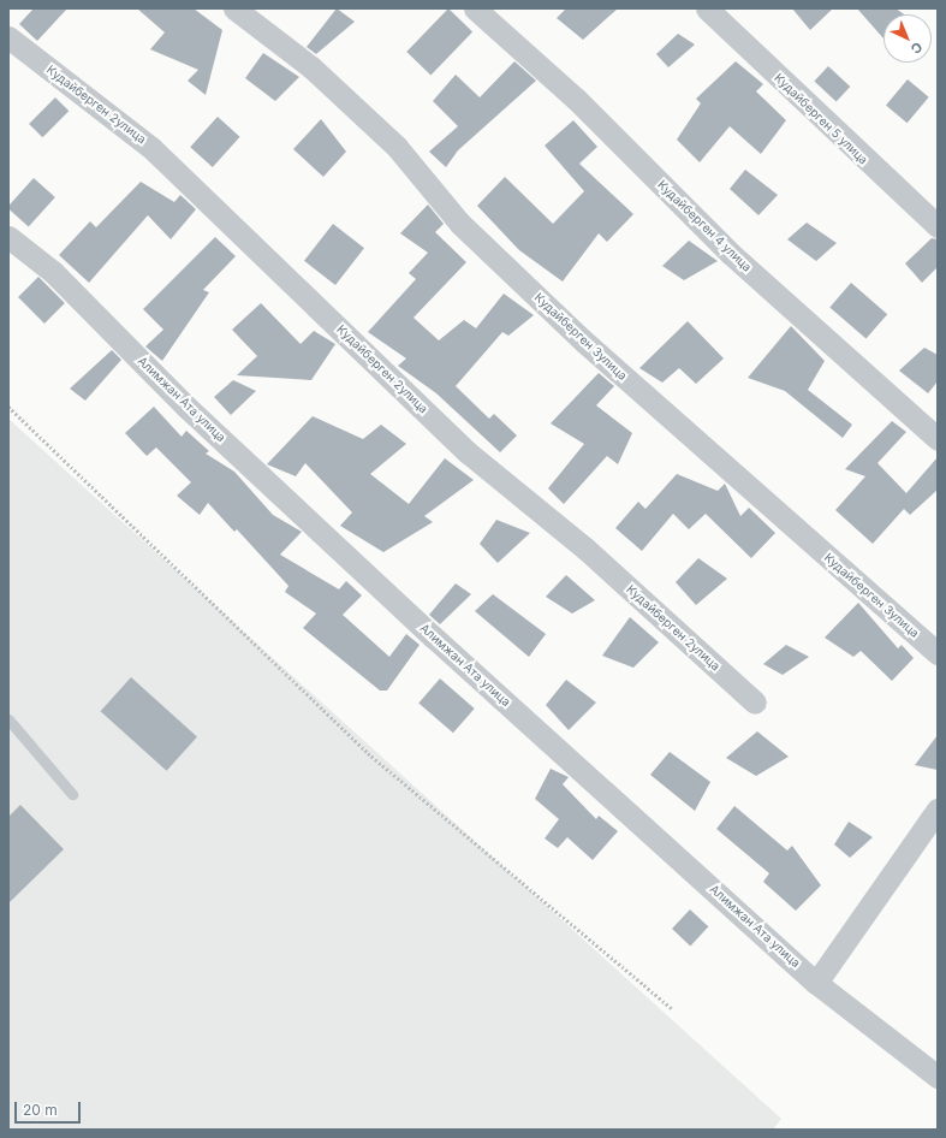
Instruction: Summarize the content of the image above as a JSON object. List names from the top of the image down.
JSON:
{
  "streets": {
    "street": [
      "Кудайберген 2улица",
      "Кудайберген 5 улица",
      "Кудайберген 4 улица",
      "Кудайберген 3улица",
      "Алимжан Ата улица"
    ]
  },
  "scale_bar": "20 m",
  "north": "bottom right"
}
